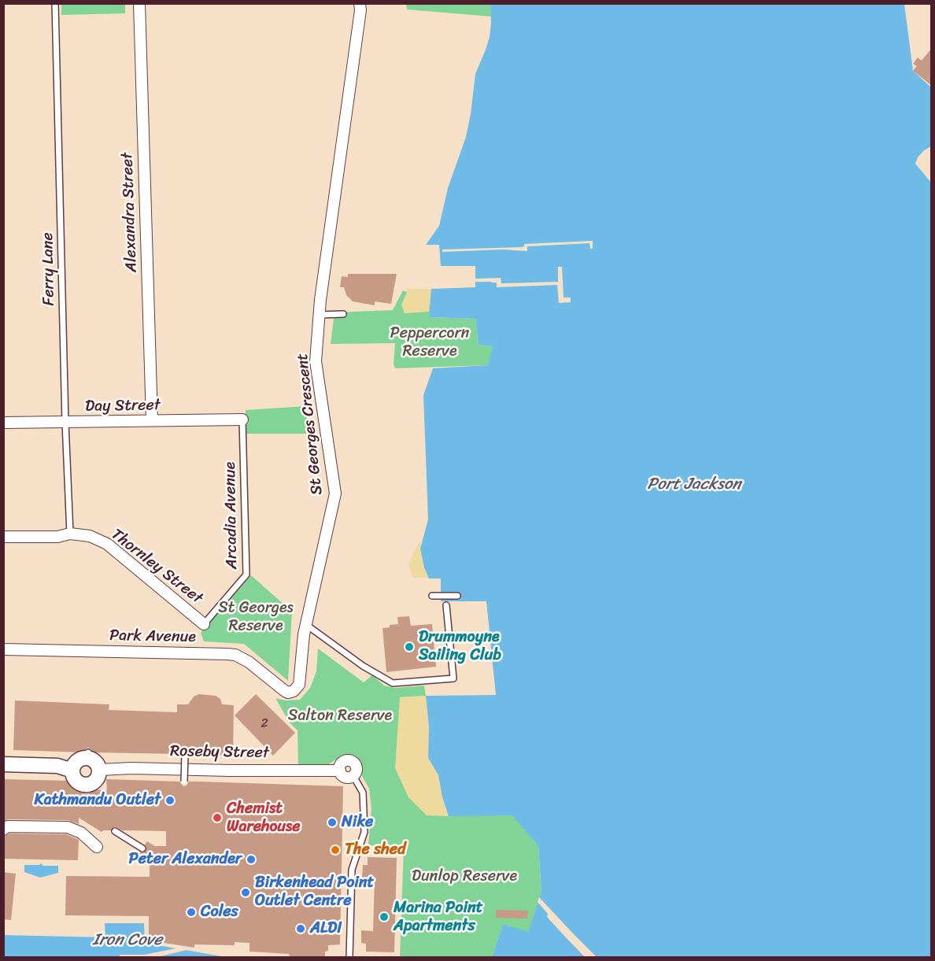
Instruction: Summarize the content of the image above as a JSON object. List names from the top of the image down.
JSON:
{
  "streets": {
    "street": [
      "Alexandra Street",
      "Day Street",
      "St Georges Crescent",
      "Thornley Street",
      "Park Avenue",
      "Roseby Street"
    ],
    "lane": ["Ferry Lane", "Arcadia Avenue"]
  },
  "crossings": [
    ["Alexandra Street", "Day Street"],
    ["Ferry Lane", "Day Street"],
    ["Ferry Lane", "Thornley Street"],
    ["Day Street", "Arcadia Avenue"],
    ["St Georges Crescent", "Park Avenue"],
    ["Arcadia Avenue", "Thornley Street"]
  ],
  "water": ["Port Jackson", "Iron Cove"],
  "parks": [
    "Peppercorn Reserve",
    "St Georges Reserve",
    "Salton Reserve",
    "Dunlop Reserve"
  ],
  "places": [
    "Drummoyne Sailing Club",
    "Kathmandu Outlet",
    "Chemist Warehouse",
    "Nike",
    "The shed",
    "Peter Alexander",
    "Birkenhead Point Outlet Centre",
    "Coles",
    "Marina Point Apartments",
    "ALDI"
  ],
  "house_numbers": ["2"]
}
